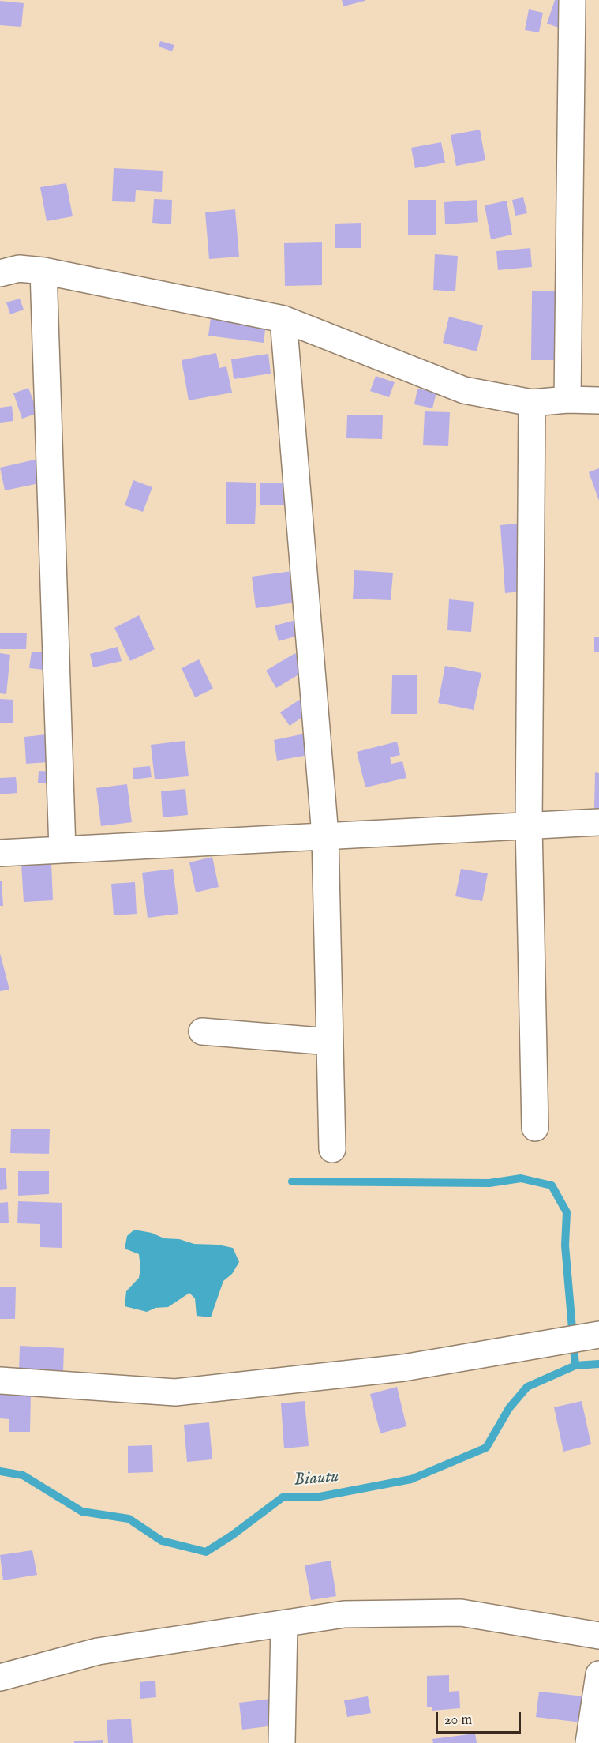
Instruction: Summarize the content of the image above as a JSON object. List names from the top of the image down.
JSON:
{
  "water": ["Biautu"],
  "scale_bar": "20 m"
}
